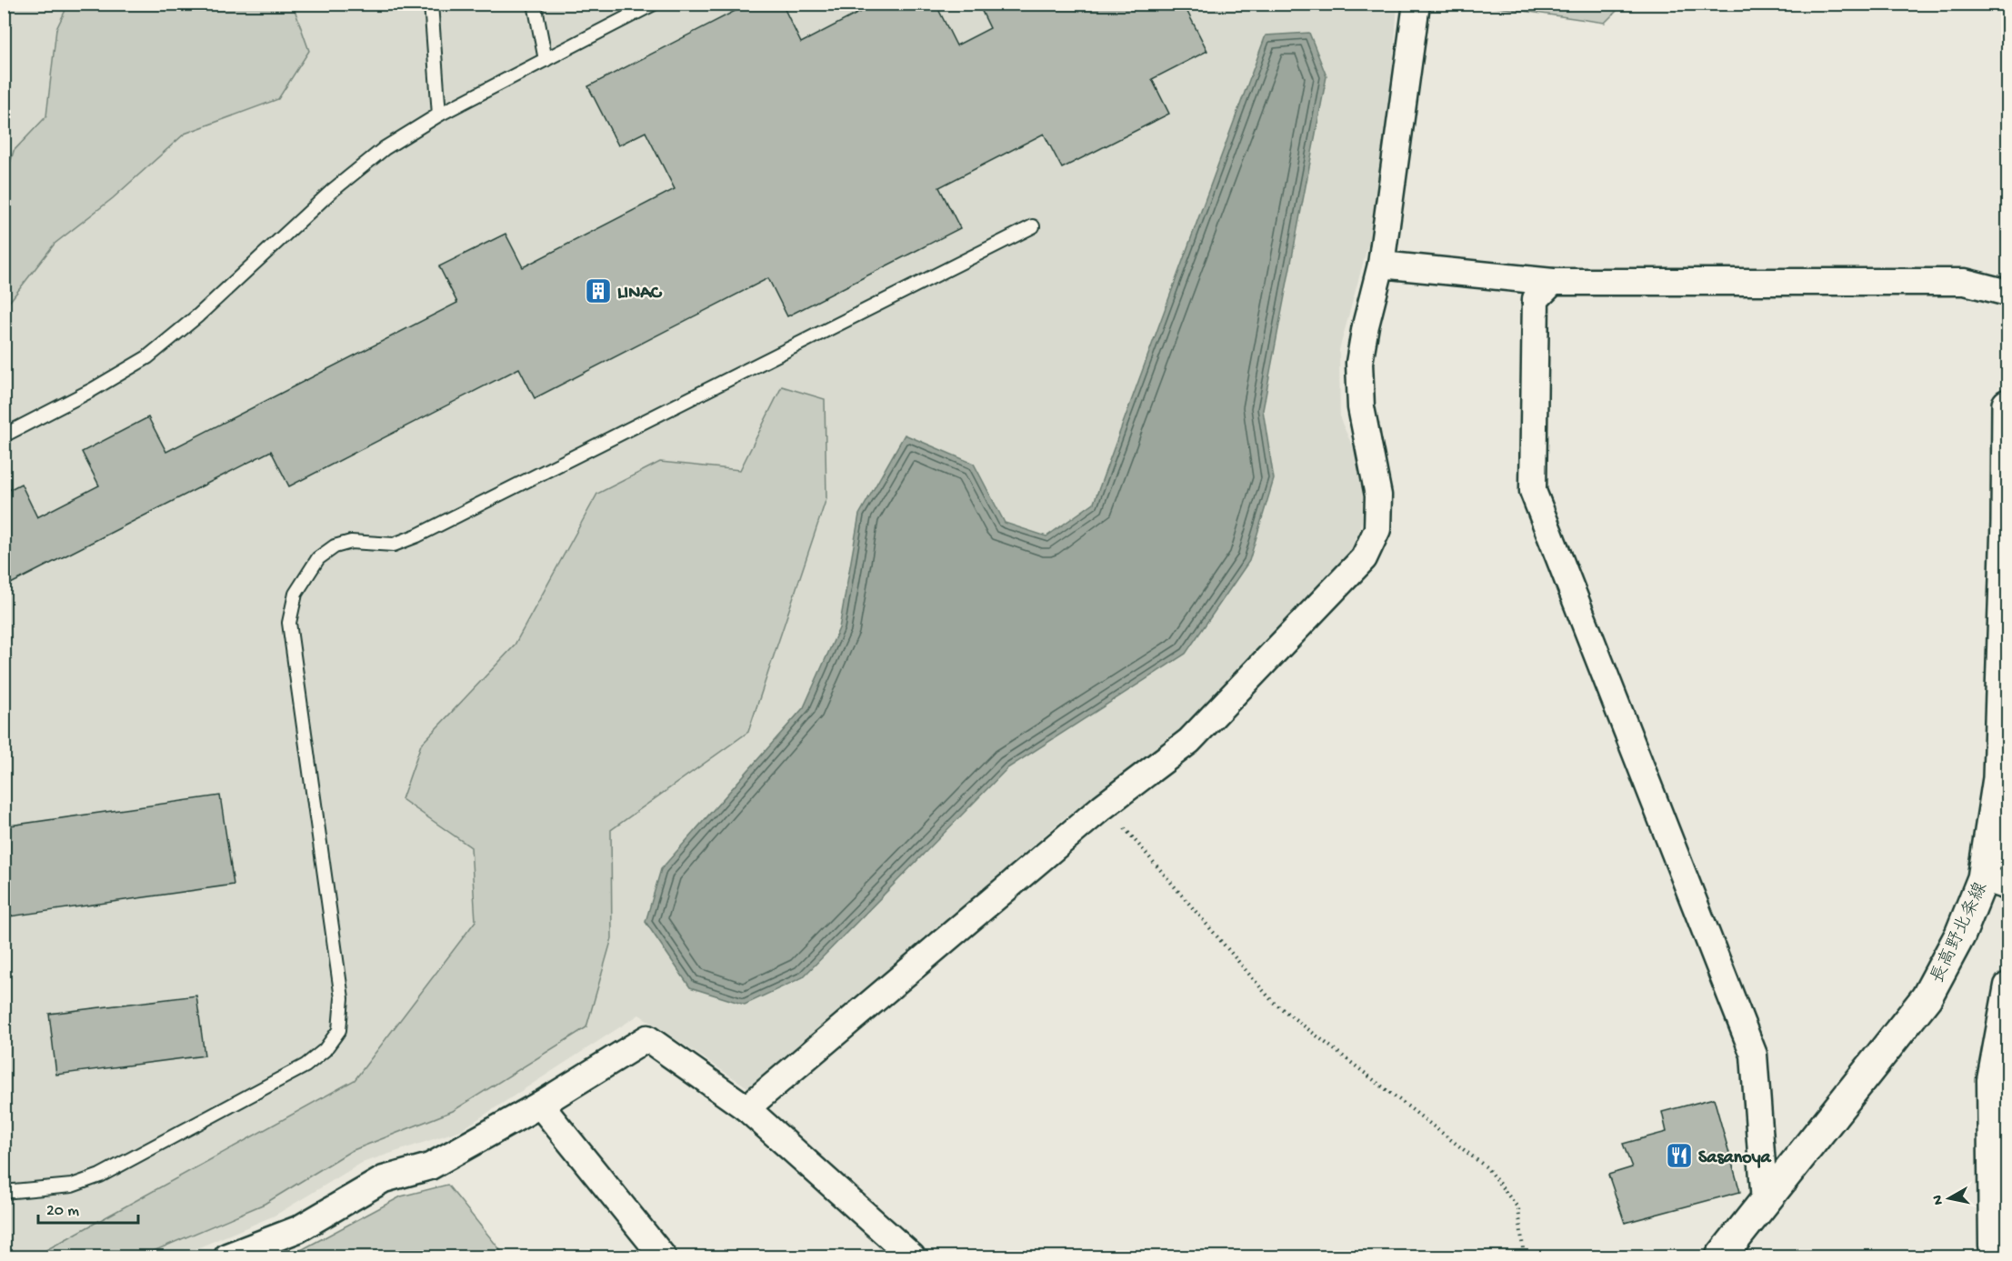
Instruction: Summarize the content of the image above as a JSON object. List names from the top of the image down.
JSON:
{
  "streets": {
    "main road": ["長高野北条線"]
  },
  "places": {
    "building": ["LINAC"],
    "restaurant": ["Sasanoya"]
  },
  "scale_bar": "20 m",
  "north": "left"
}
